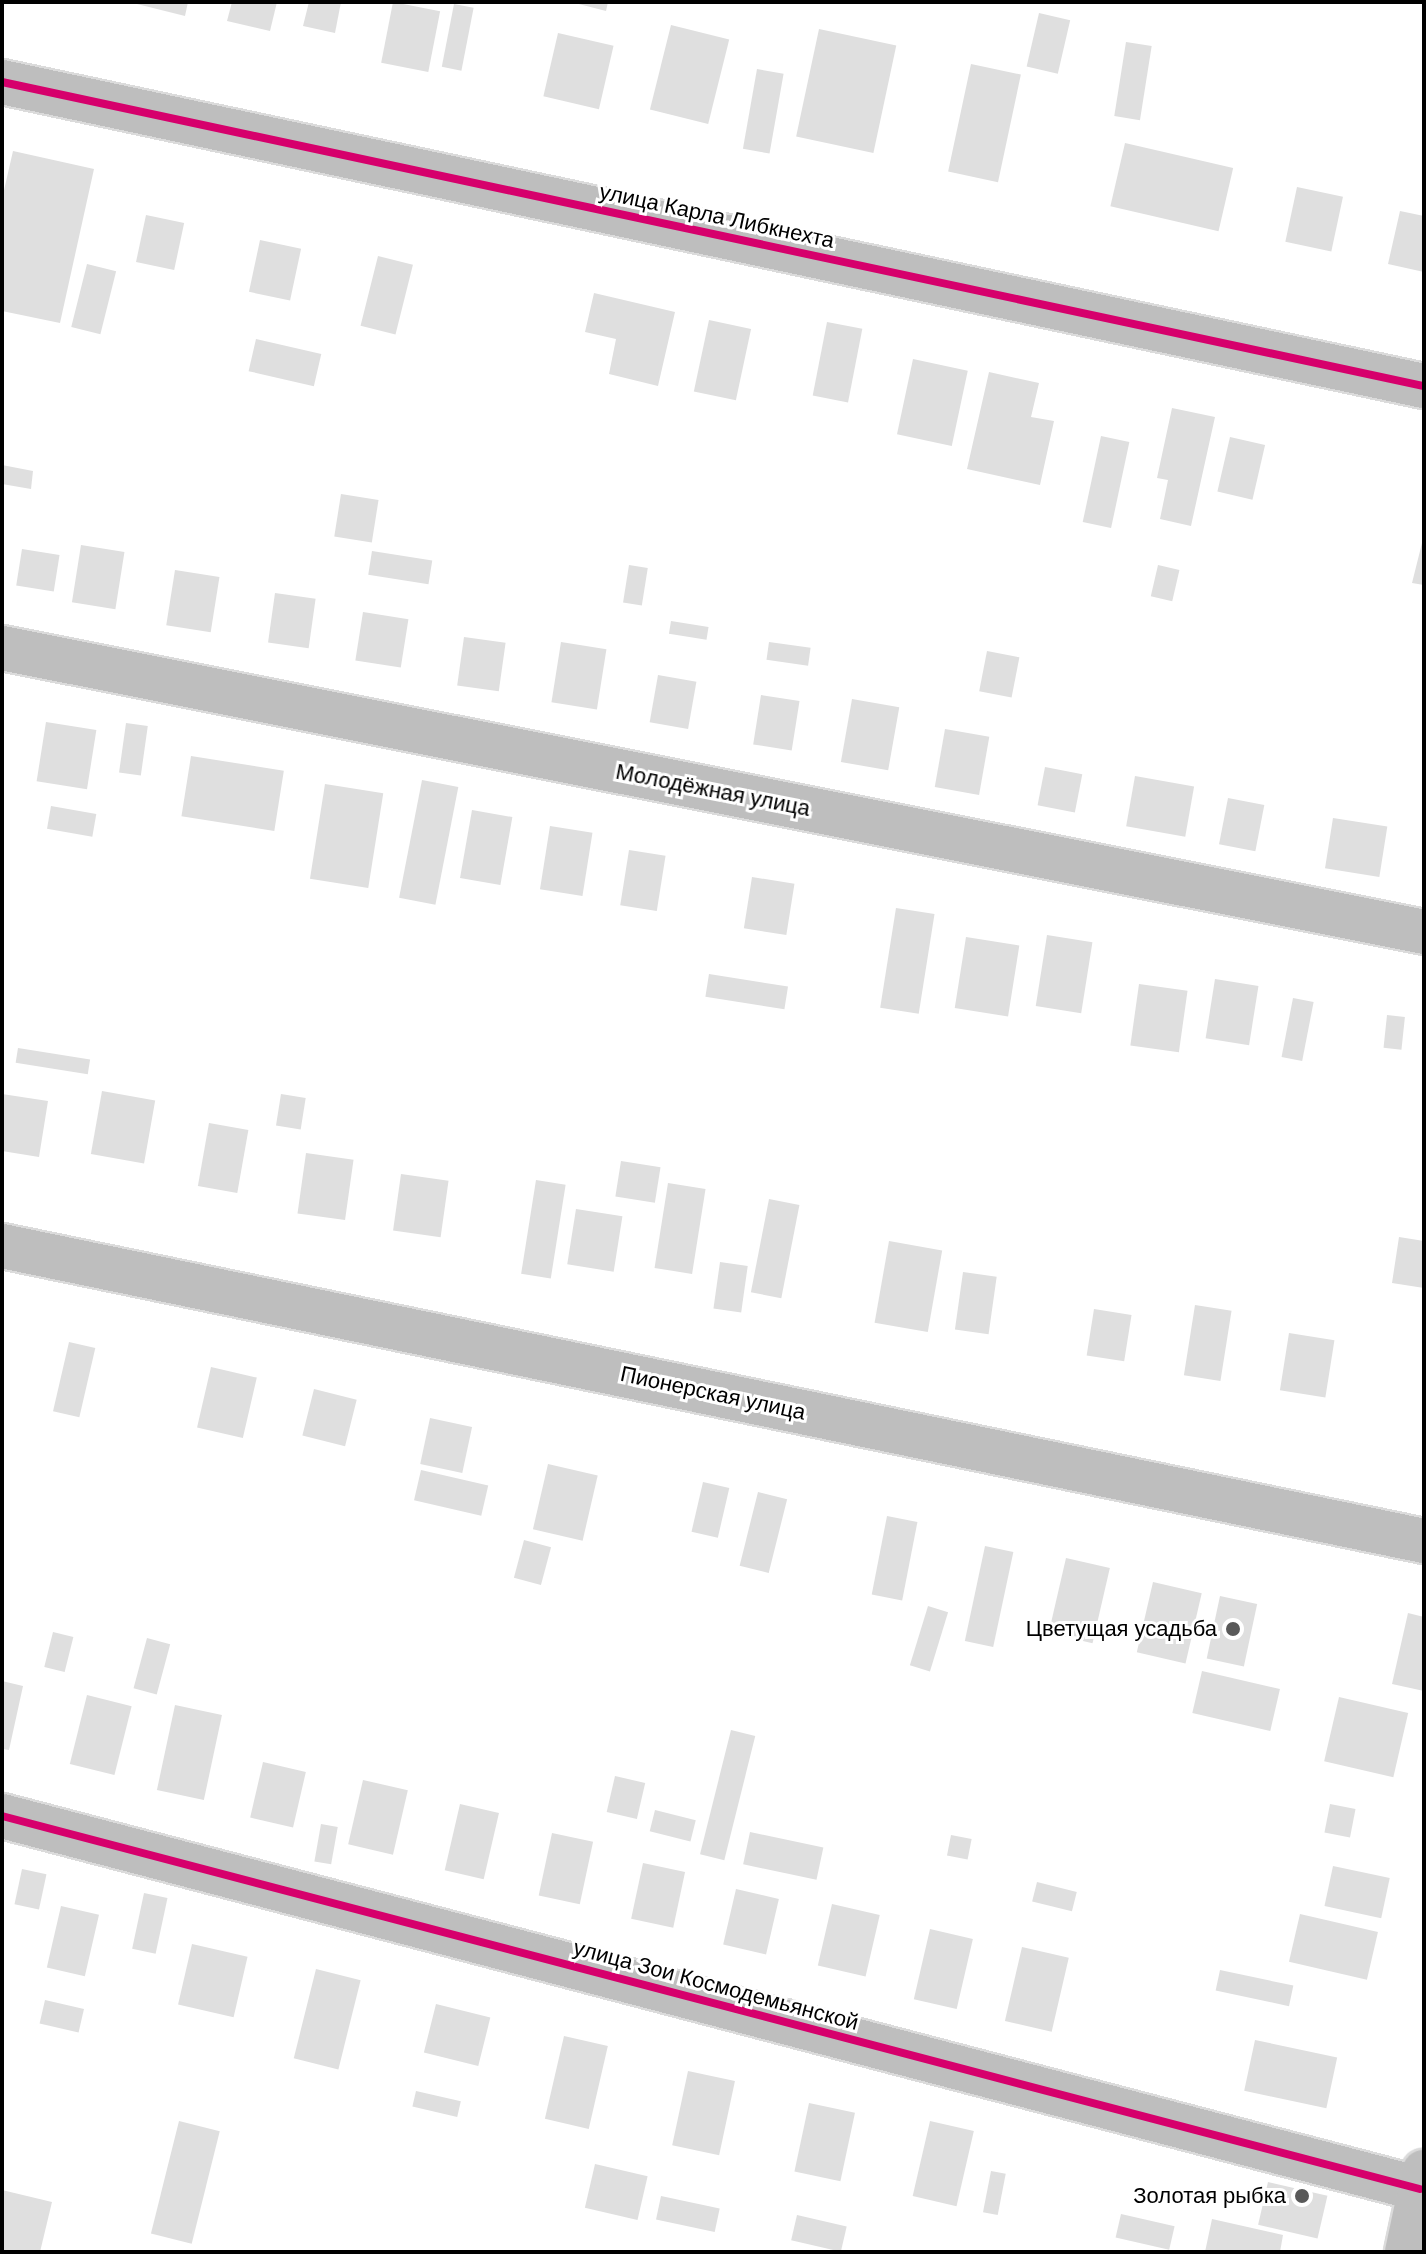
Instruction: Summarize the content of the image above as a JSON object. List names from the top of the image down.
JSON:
{
  "streets": {
    "street": [
      "улица Карла Либкнехта",
      "Молодёжная улица",
      "Пионерская улица",
      "улица Зои Космодемьянской"
    ]
  },
  "places": ["Цветущая усадьба", "Золотая рыбка"]
}
